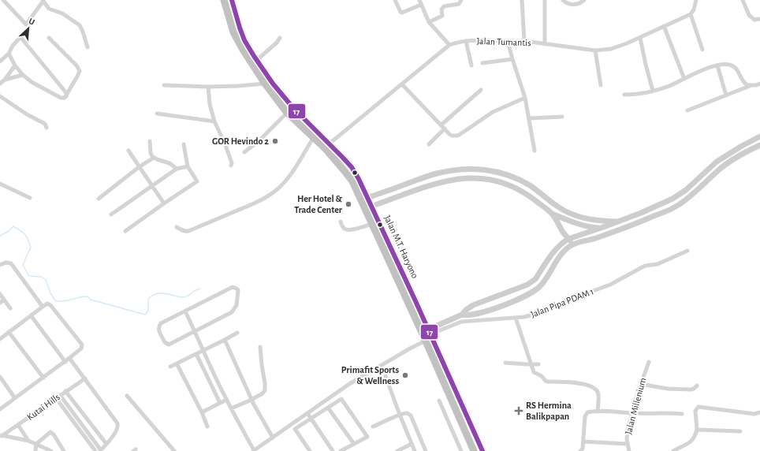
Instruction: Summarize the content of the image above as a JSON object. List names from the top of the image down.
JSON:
{
  "streets": {
    "highway": ["Jalan M.T. Haryono"],
    "street": [
      "Jalan Tumantis",
      "Jalan Pipa PDAM 1",
      "Jalan Millenium",
      "Kutai Hills"
    ]
  },
  "crossings": [
    ["Jalan Tumantis", "Jalan M.T. Haryono"],
    ["Jalan M.T. Haryono", "Jalan Pipa PDAM 1"]
  ],
  "places": {
    "other": ["GOR Hevindo 2", "Her Hotel & Trade Center", "Primafit Sports & Wellness"],
    "health": ["RS Hermina Balikpapan"]
  },
  "lines": ["transit line 17"],
  "north": "top right"
}
